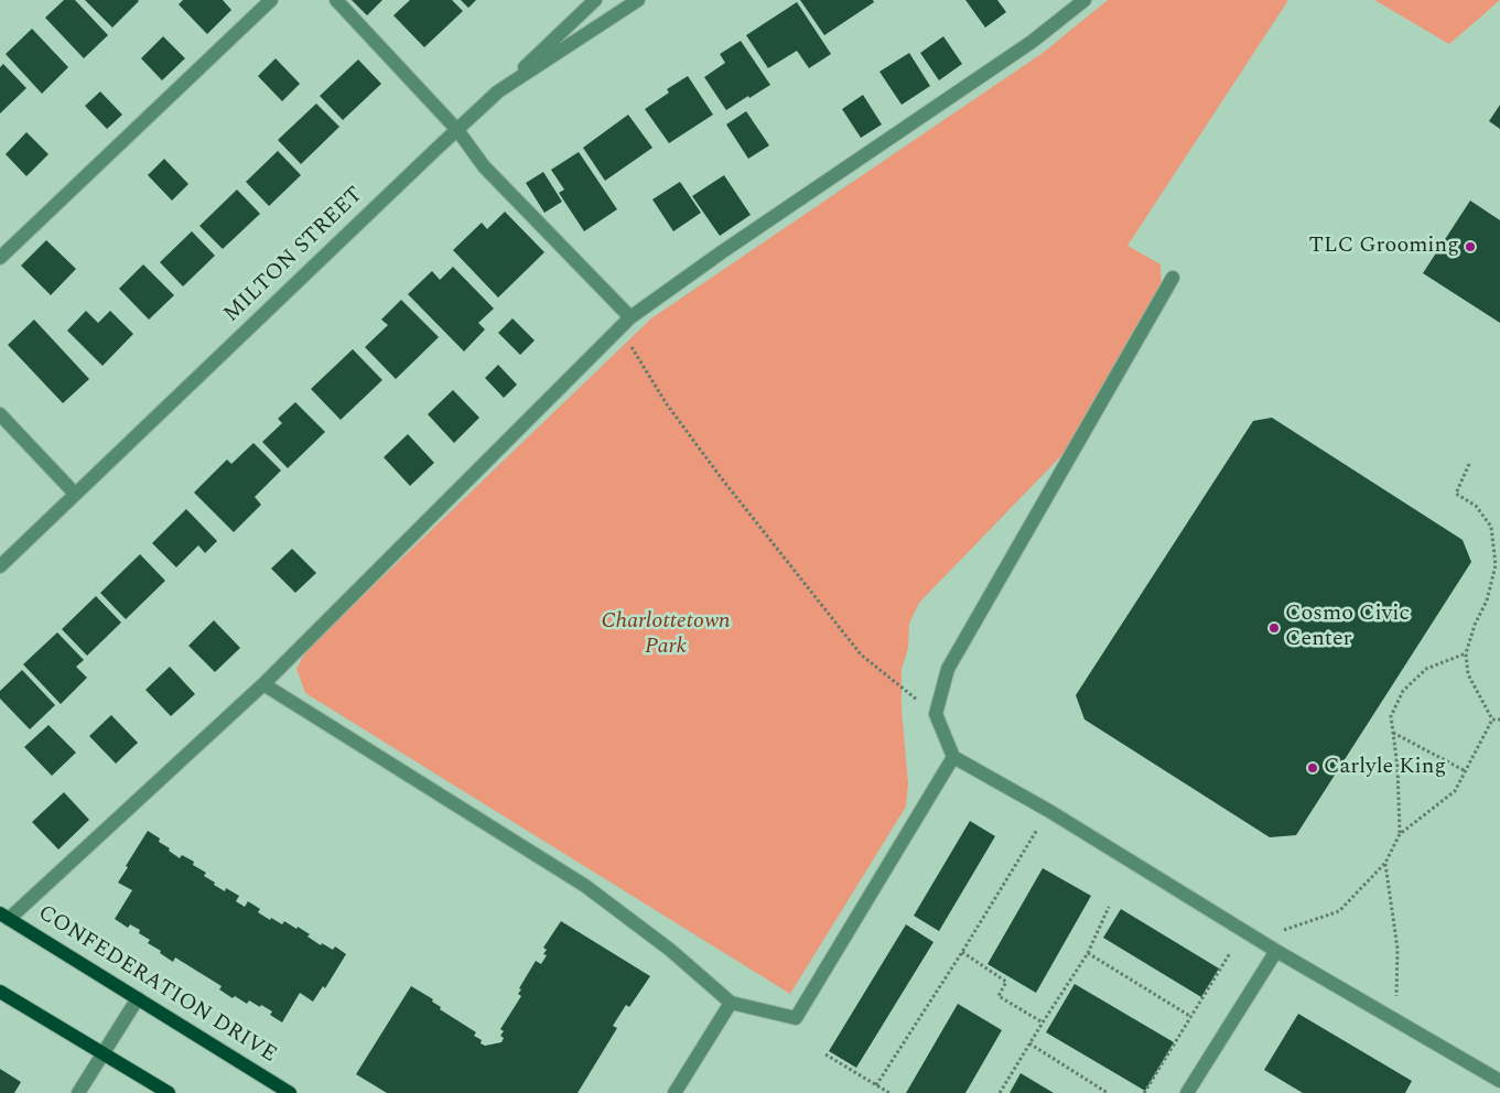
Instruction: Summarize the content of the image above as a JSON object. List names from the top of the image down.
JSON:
{
  "streets": {
    "main road": ["CONFEDERATION DRIVE"],
    "street": ["MILTON STREET"]
  },
  "parks": ["Charlottetown Park"],
  "places": ["TLC Grooming", "Cosmo Civic Center", "Carlyle King"]
}
